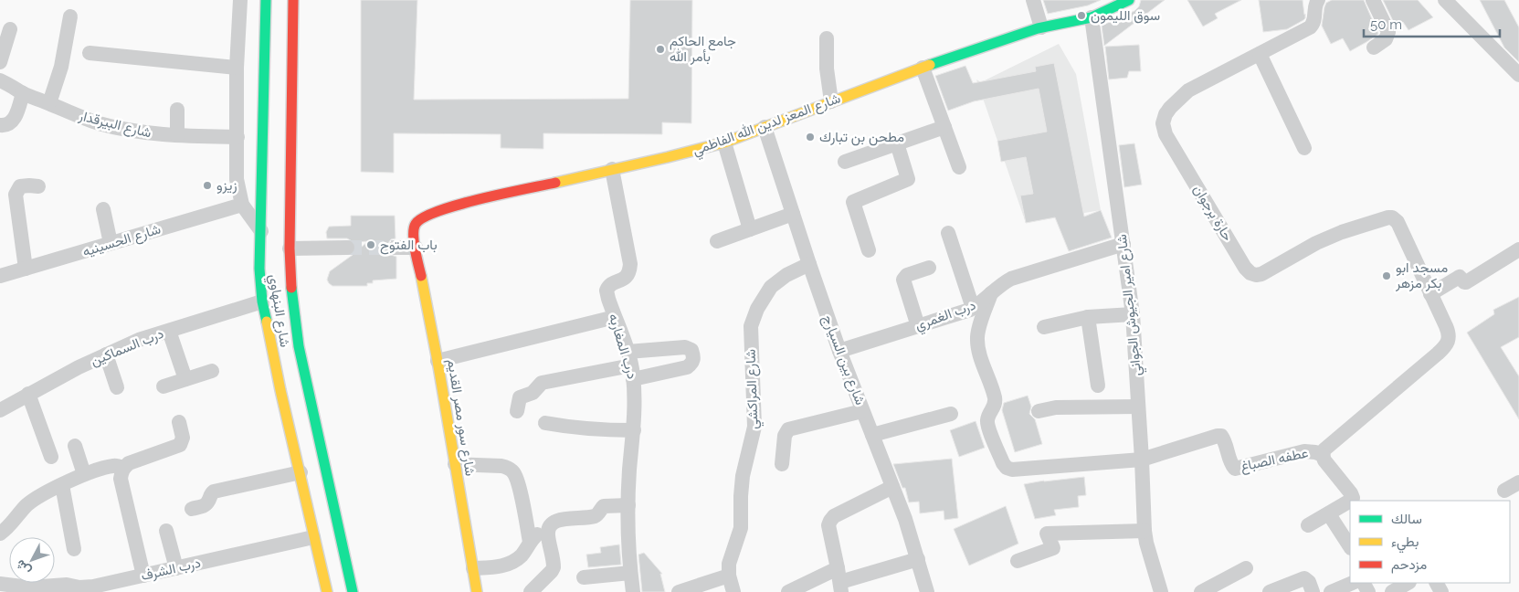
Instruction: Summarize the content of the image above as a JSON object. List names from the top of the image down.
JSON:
{
  "streets": {
    "main road": ["شارع المعز لدين الله الفاطمي", "شارع البنهاوي", "شارع سور مصر القديم"],
    "street": [
      "شارع البيرقدار",
      "حارة برجوان",
      "شارع الحسينيه",
      "شارع امير الجيوش الجواني",
      "درب الغمري",
      "درب المغاربه",
      "درب السماكين",
      "شارع بين السيارج",
      "شارع المراكشي",
      "عطفه الصباغ",
      "درب الشرف"
    ]
  },
  "crossings": [
    ["شارع المعز لدين الله الفاطمي", "شارع امير الجيوش الجواني"],
    ["شارع المعز لدين الله الفاطمي", "درب المغاربه"],
    ["شارع المعز لدين الله الفاطمي", "شارع بين السيارج"],
    ["شارع المعز لدين الله الفاطمي", "شارع سور مصر القديم"],
    ["شارع امير الجيوش الجواني", "درب الغمري"],
    ["شارع امير الجيوش الجواني", "عطفه الصباغ"],
    ["شارع البنهاوي", "درب السماكين"],
    ["شارع البنهاوي", "درب الشرف"],
    ["درب الغمري", "شارع بين السيارج"],
    ["شارع بين السيارج", "شارع المراكشي"]
  ],
  "places": [
    "سوق الليمون",
    "جامع الحاكم بأمر الله",
    "مطحن بن تبارك",
    "زيزو",
    "باب الفتوح",
    "مسجد ابو بكر مزهر"
  ],
  "legend": ["سالك", "بطيء", "مزدحم"],
  "scale_bar": "50 m",
  "north": "bottom left"
}
